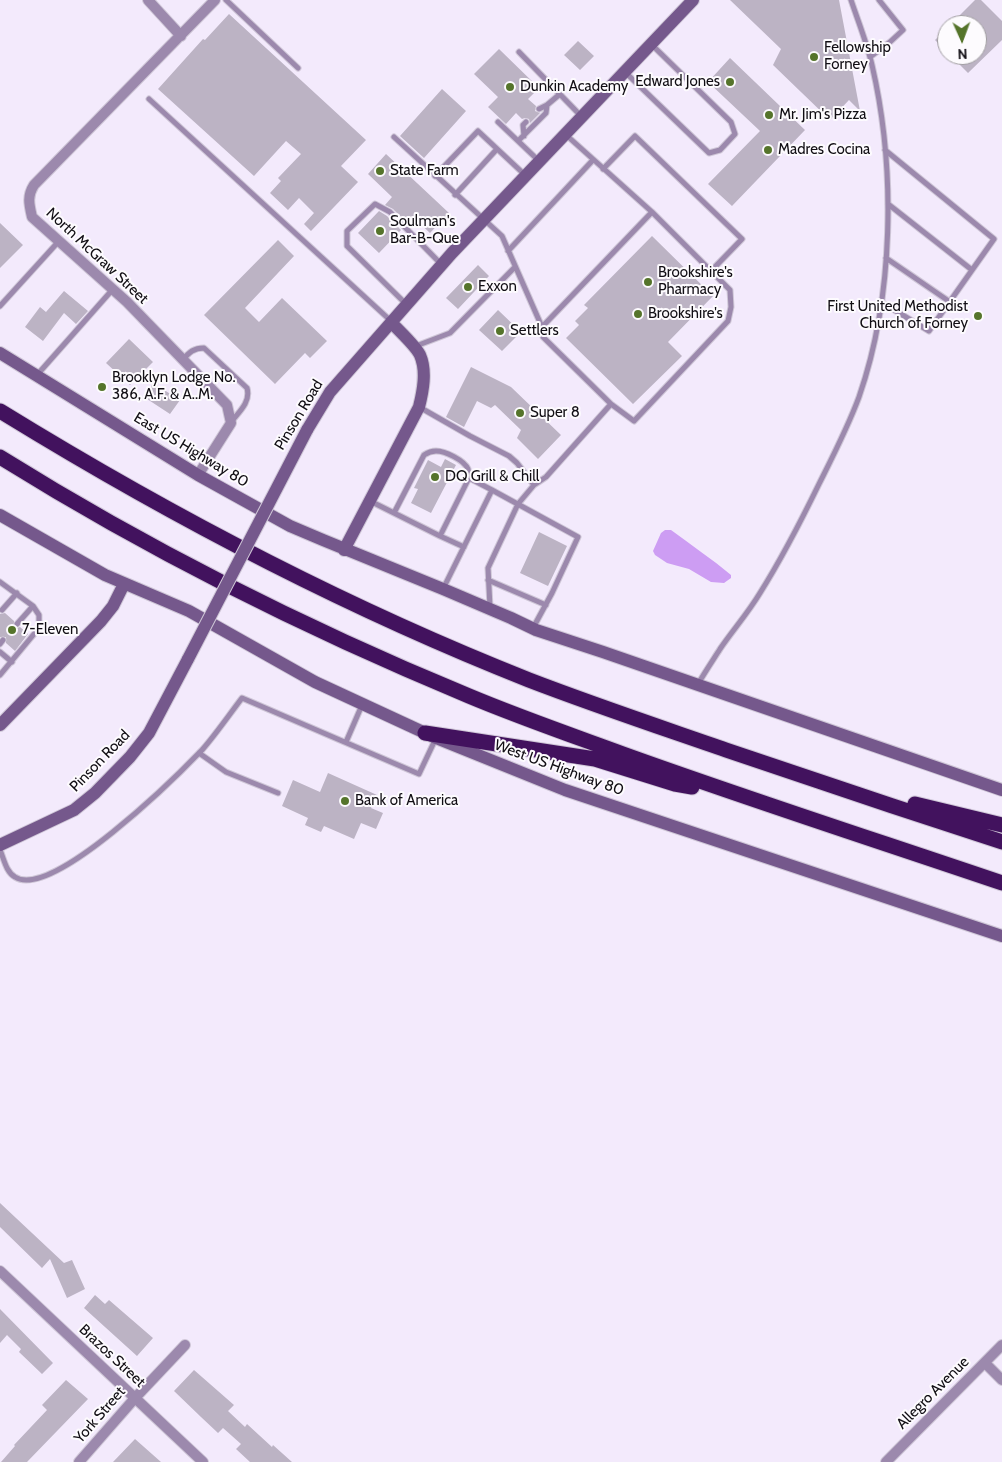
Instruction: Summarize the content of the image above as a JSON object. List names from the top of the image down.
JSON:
{
  "streets": {
    "main road": ["Pinson Road", "East US Highway 80", "West US Highway 80"],
    "street": [
      "North McGraw Street",
      "Brazos Street",
      "Allegro Avenue",
      "York Street"
    ]
  },
  "crossings": [
    ["Brazos Street", "York Street"]
  ],
  "places": [
    "Fellowship Forney",
    "Edward Jones",
    "Dunkin Academy",
    "Mr. Jim's Pizza",
    "Madres Cocina",
    "State Farm",
    "Soulman's Bar-B-Que",
    "Brookshire's Pharmacy",
    "Exxon",
    "Brookshire's",
    "First United Methodist Church of Forney",
    "Settlers",
    "Brooklyn Lodge No. 386, A.F. & A..M.",
    "Super 8",
    "DQ Grill & Chill",
    "7-Eleven",
    "Bank of America"
  ],
  "north": "bottom"
}
